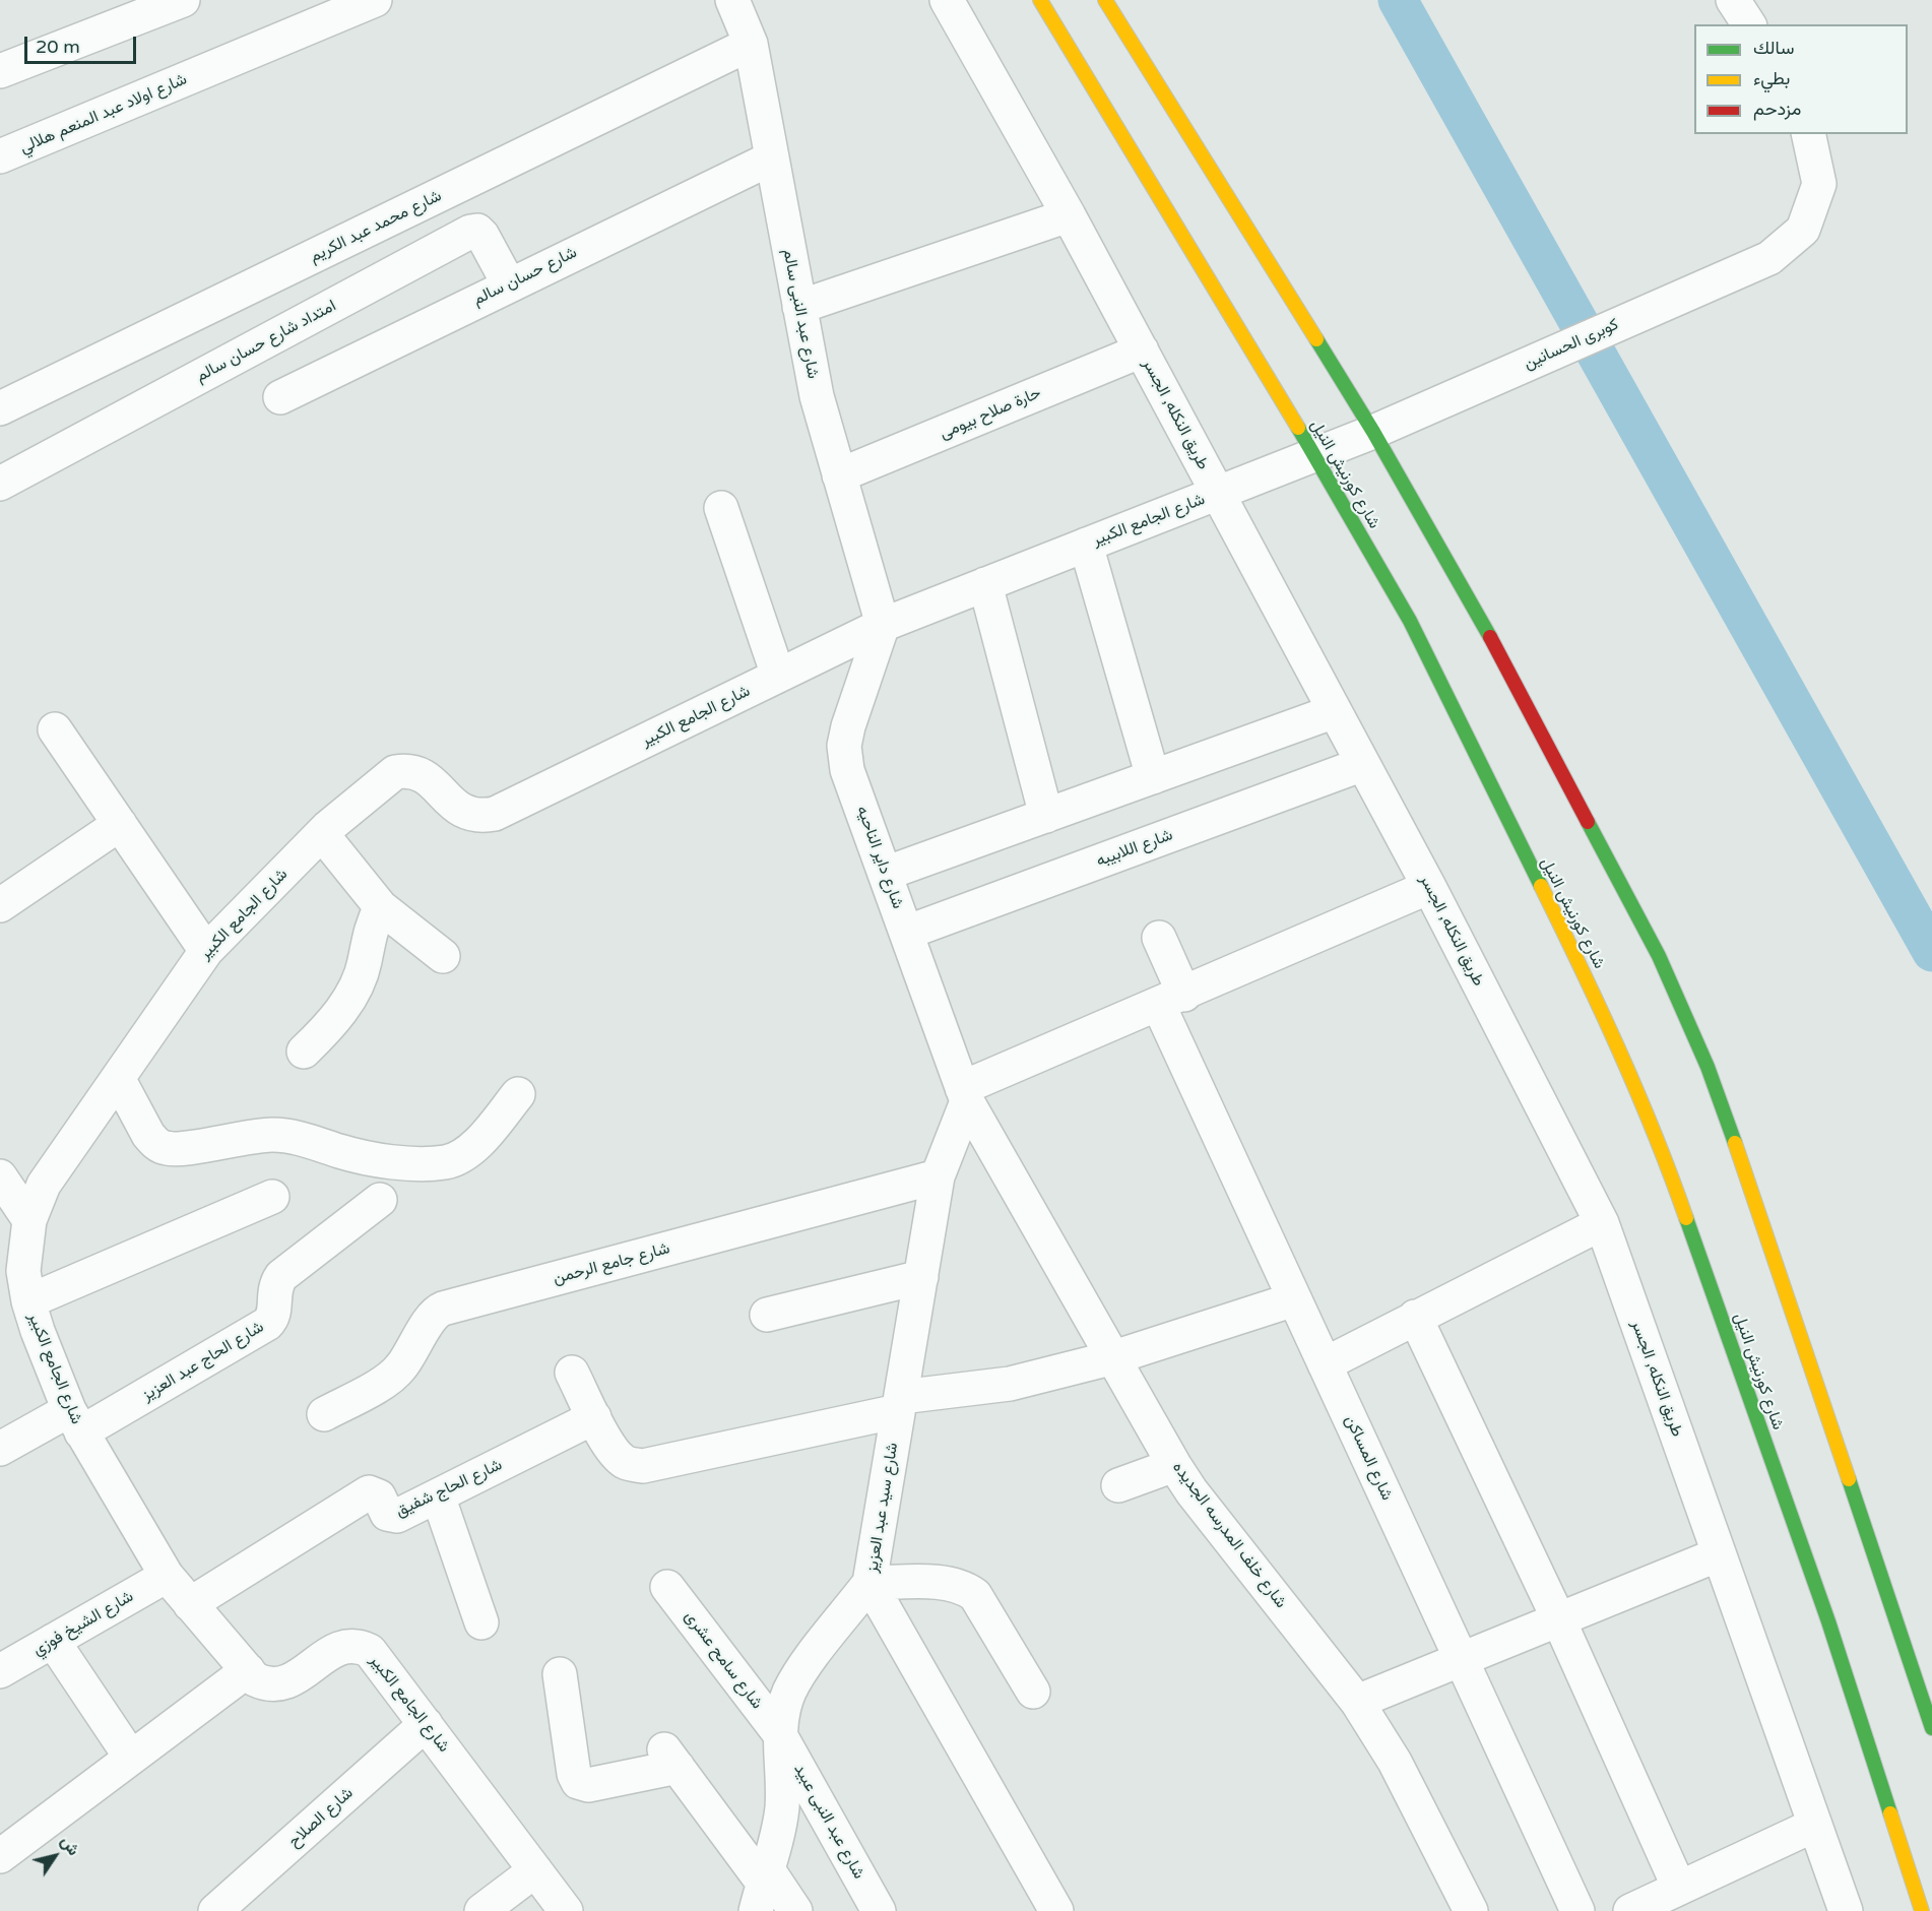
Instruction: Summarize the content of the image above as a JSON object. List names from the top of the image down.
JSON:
{
  "streets": {
    "main road": ["شارع كورنيش النيل"],
    "street": [
      "شارع اولاد عبد المنعم هلالي",
      "شارع محمد عبد الكريم",
      "شارع حسان سالم",
      "شارع عبد النبى سالم",
      "امتداد شارع حسان سالم",
      "كوبرى الحسانين",
      "حارة صلاح بيومى",
      "طريق النكله, الجسر",
      "شارع الجامع الكبير",
      "شارع اللابيبه",
      "شارع داير الناحيه",
      "شارع جامع الرحمن",
      "شارع الحاج عبد العزيز",
      "شارع المساكن",
      "شارع الحاج شفيق",
      "شارع سيد عبد العزيز",
      "شارع خلف المدرسه الجديده",
      "شارع الشيخ فوزي",
      "شارع سامح عشرى",
      "شارع الصلاح",
      "شارع عبد النبى عبيد"
    ]
  },
  "crossings": [
    ["شارع محمد عبد الكريم", "شارع عبد النبى سالم"],
    ["شارع حسان سالم", "شارع عبد النبى سالم"],
    ["شارع حسان سالم", "امتداد شارع حسان سالم"],
    ["شارع عبد النبى سالم", "حارة صلاح بيومى"],
    ["شارع عبد النبى سالم", "شارع الجامع الكبير"],
    ["شارع عبد النبى سالم", "شارع داير الناحيه"],
    ["كوبرى الحسانين", "شارع الجامع الكبير"],
    ["حارة صلاح بيومى", "طريق النكله, الجسر"],
    ["طريق النكله, الجسر", "شارع الجامع الكبير"],
    ["طريق النكله, الجسر", "شارع اللابيبه"],
    ["شارع كورنيش النيل", "شارع الجامع الكبير"],
    ["شارع الجامع الكبير", "شارع داير الناحيه"],
    ["شارع الجامع الكبير", "شارع الحاج عبد العزيز"],
    ["شارع الجامع الكبير", "شارع الحاج شفيق"],
    ["شارع الجامع الكبير", "شارع الشيخ فوزي"],
    ["شارع الجامع الكبير", "شارع الصلاح"],
    ["شارع اللابيبه", "شارع داير الناحيه"],
    ["شارع داير الناحيه", "شارع سيد عبد العزيز"],
    ["شارع داير الناحيه", "شارع خلف المدرسه الجديده"],
    ["شارع جامع الرحمن", "شارع سيد عبد العزيز"],
    ["شارع سيد عبد العزيز", "شارع خلف المدرسه الجديده"],
    ["شارع سامح عشرى", "شارع عبد النبى عبيد"]
  ],
  "legend": ["سالك", "بطيء", "مزدحم"],
  "scale_bar": "20 m",
  "north": "top right"
}
